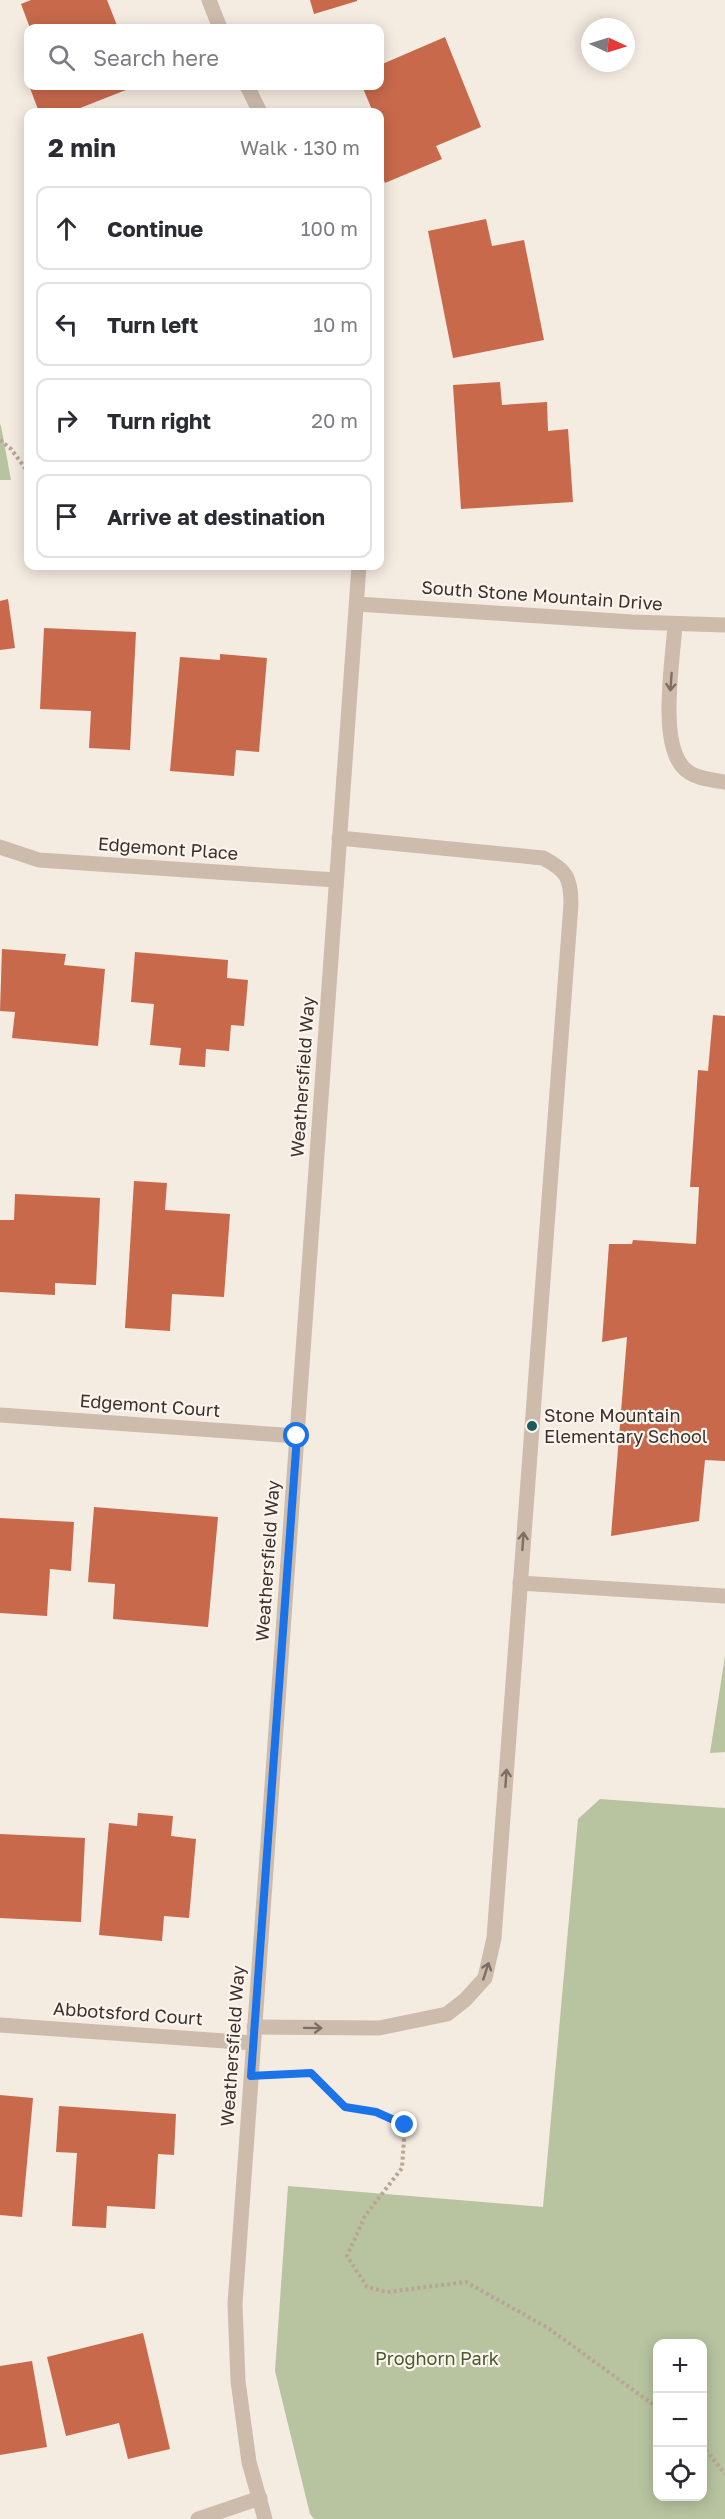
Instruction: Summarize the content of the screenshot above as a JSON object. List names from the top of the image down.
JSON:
{
  "streets": {
    "street": [
      "South Stone Mountain Drive",
      "Edgemont Place",
      "Weathersfield Way",
      "Edgemont Court",
      "Abbotsford Court"
    ]
  },
  "crossings": [
    ["South Stone Mountain Drive", "Weathersfield Way"],
    ["Edgemont Place", "Weathersfield Way"],
    ["Weathersfield Way", "Edgemont Court"],
    ["Weathersfield Way", "Abbotsford Court"]
  ],
  "parks": ["Proghorn Park"],
  "places": ["Stone Mountain Elementary School"],
  "north": "right",
  "page": {
    "search": "Search here",
    "heading": ["2 min", "Walk · 130 m"],
    "list": [
      ["Continue", "100 m"],
      ["Turn left", "10 m"],
      ["Turn right", "20 m"],
      "Arrive at destination"
    ],
    "map_buttons": ["+", "−"]
  }
}
